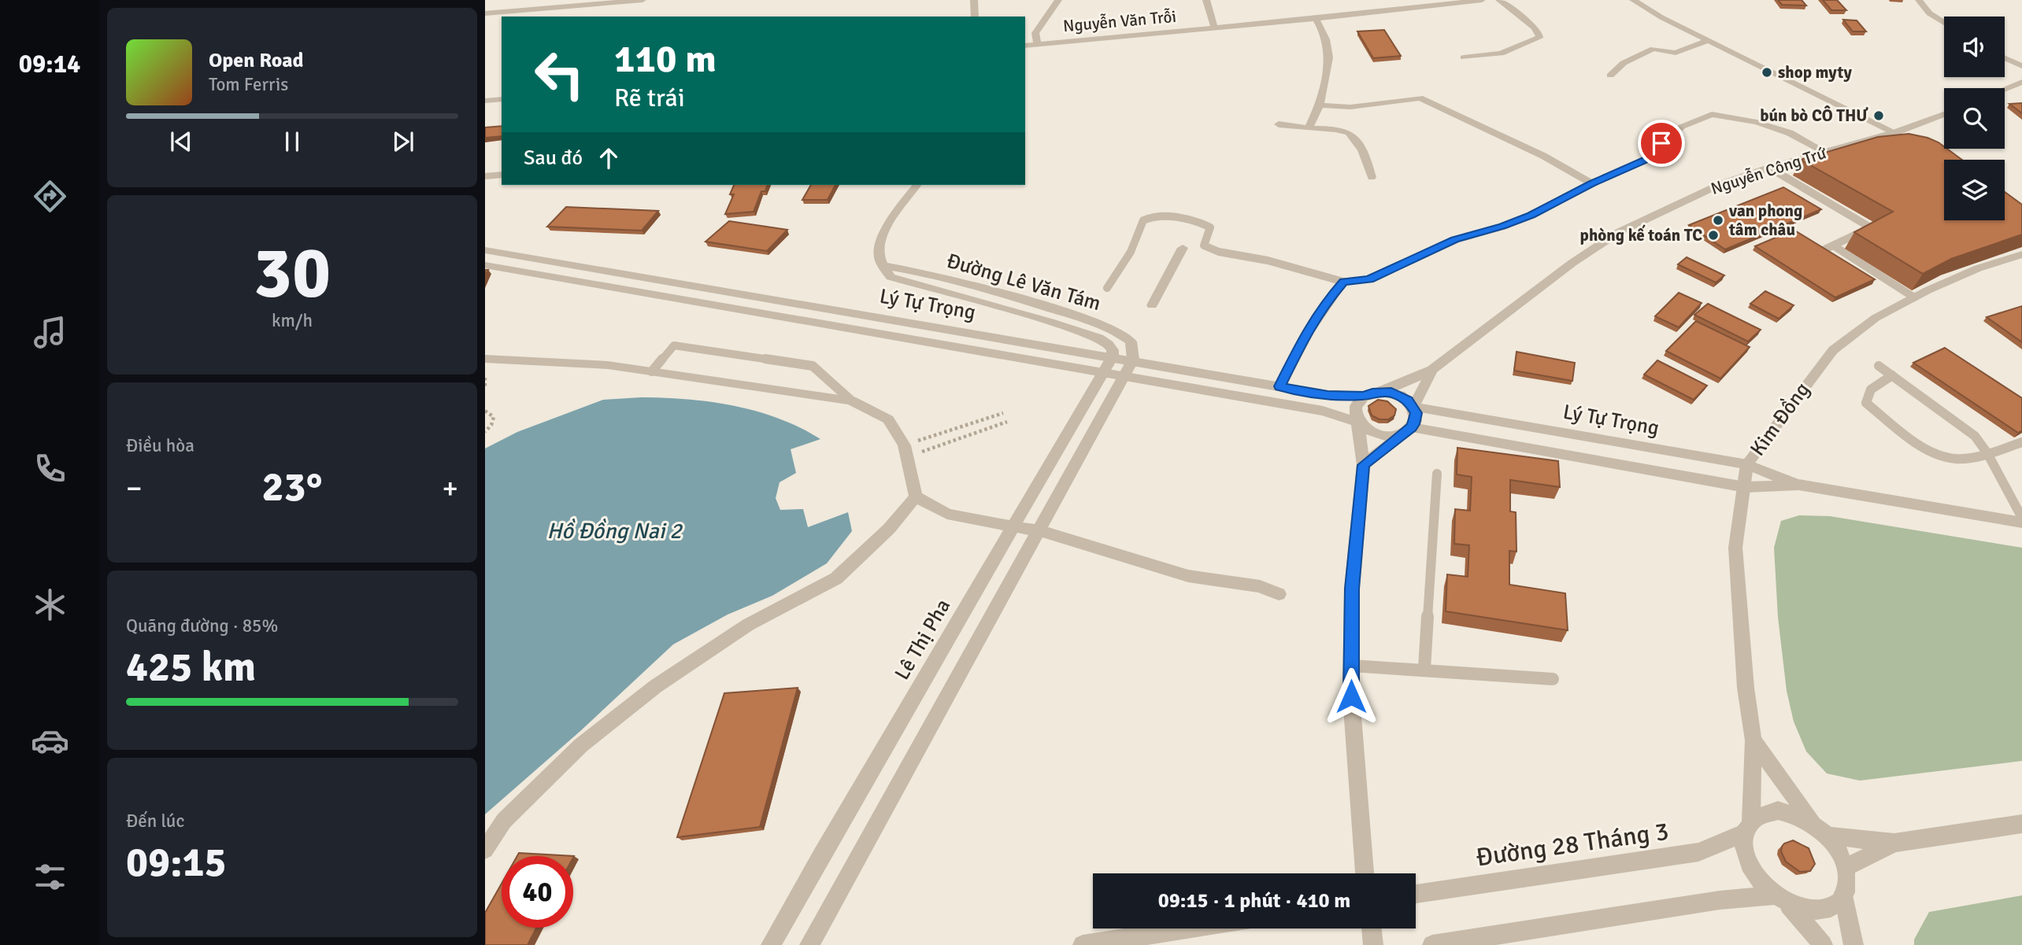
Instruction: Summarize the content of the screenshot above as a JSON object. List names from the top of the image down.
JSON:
{
  "streets": {
    "street": [
      "Nguyễn Văn Trỗi",
      "Nguyễn Công Trứ",
      "Đường Lê Văn Tám",
      "Lý Tự Trọng",
      "Kim Đồng",
      "Lê Thị Pha",
      "Đường 28 Tháng 3"
    ]
  },
  "crossings": [
    ["Nguyễn Công Trứ", "Lý Tự Trọng"],
    ["Đường Lê Văn Tám", "Lý Tự Trọng"],
    ["Đường Lê Văn Tám", "Lê Thị Pha"],
    ["Lý Tự Trọng", "Kim Đồng"],
    ["Lý Tự Trọng", "Lê Thị Pha"],
    ["Kim Đồng", "Đường 28 Tháng 3"]
  ],
  "water": ["Hồ Đồng Nai 2"],
  "places": [
    "shop myty",
    "bún bò CÔ THƯ",
    "van phong tâm châu",
    "phòng kế toán TC"
  ],
  "page": {
    "tabs": "09:14",
    "turn": ["110 m", "Rẽ trái"],
    "song": ["Open Road", "Tom Ferris"],
    "then": "Sau đó",
    "tile": [
      ["30", "km/h"],
      "Điều hòa",
      ["Quãng đường · 85%", "425 km"],
      ["Đến lúc", "09:15"]
    ],
    "heat": ["−", "23°", "+"],
    "limit": "40",
    "trip": "09:15 · 1 phút · 410 m"
  }
}
